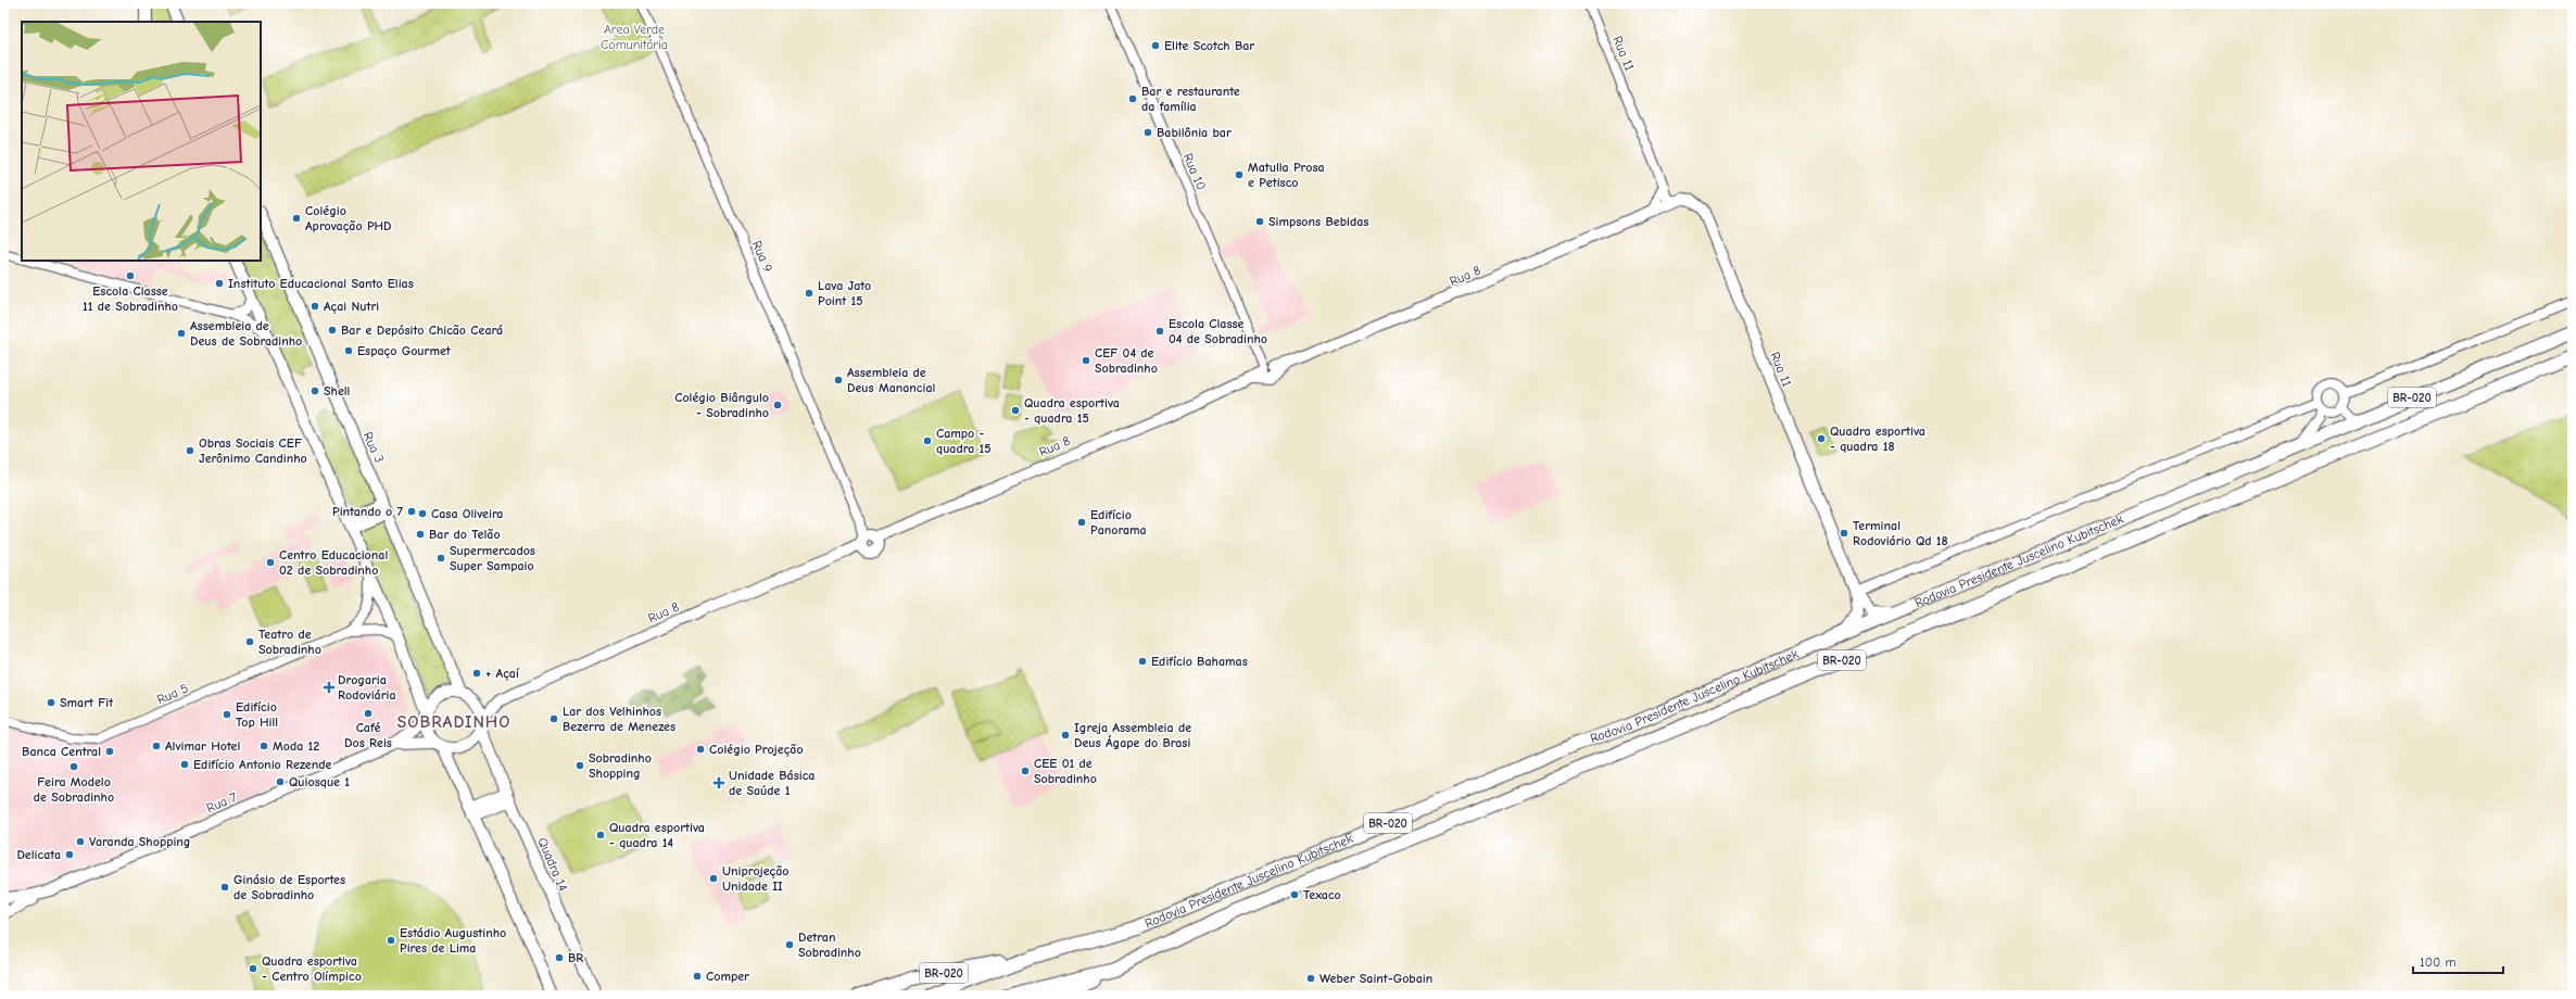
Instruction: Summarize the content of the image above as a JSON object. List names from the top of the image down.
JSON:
{
  "streets": {
    "highway": ["BR-020", "Rodovia Presidente Juscelino Kubitschek"],
    "main road": [
      "Rua 11",
      "Rua 8",
      "Rua 3",
      "Rua 7",
      "Quadra 14"
    ],
    "street": ["Rua 10", "Rua 9", "Rua 5"]
  },
  "crossings": [
    ["Rua 11", "Rodovia Presidente Juscelino Kubitschek"],
    ["Rua 10", "Rua 8"],
    ["Rua 9", "Rua 8"],
    ["Rua 8", "Rua 3"],
    ["Rua 8", "Rua 7"],
    ["Rua 8", "Quadra 14"],
    ["BR-020", "Rodovia Presidente Juscelino Kubitschek"],
    ["Rua 3", "Rua 7"],
    ["Rua 3", "Quadra 14"],
    ["Rua 7", "Quadra 14"]
  ],
  "districts": ["SOBRADINHO"],
  "parks": ["Area Verde Comunitária"],
  "places": {
    "other": [
      "Elite Scotch Bar",
      "Bar e restaurante da família",
      "Babilônia bar",
      "Matulla Prosa e Petisco",
      "Colégio Aprovação PHD",
      "Simpsons Bebidas",
      "Escola Classe 11 de Sobradinho",
      "Instituto Educacional Santo Elias",
      "Lava Jato Point 15",
      "Açai Nutri",
      "Bar e Depósito Chicão Ceará",
      "Escola Classe 04 de Sobradinho",
      "Assembleia de Deus de Sobradinho",
      "Espaço Gourmet",
      "CEF 04 de Sobradinho",
      "Assembleia de Deus Manancial",
      "Shell",
      "Colégio Biângulo - Sobradinho",
      "Quadra esportiva - quadra 15",
      "Quadra esportiva - quadra 18",
      "Campo - quadra 15",
      "Obras Sociais CEF Jerônimo Candinho",
      "Pintando o 7",
      "Casa Oliveira",
      "Edifício Panorama",
      "Terminal Rodoviário Qd 18",
      "Bar do Telão",
      "Supermercados Super Sampaio",
      "Centro Educacional 02 de Sobradinho",
      "Teatro de Sobradinho",
      "Edifício Bahamas",
      "+ Açaí",
      "Smart Fit",
      "Café Dos Reis",
      "Edifício Top Hill",
      "Lar dos Velhinhos Bezerra de Menezes",
      "Igreja Assembleia de Deus Ágape do Brasi",
      "Alvimar Hotel",
      "Moda 12",
      "Colégio Projeção",
      "Banca Central",
      "Edifício Antonio Rezende",
      "Sobradinho Shopping",
      "Feira Modelo de Sobradinho",
      "CEE 01 de Sobradinho",
      "Quiosque 1",
      "Quadra esportiva - quadra 14",
      "Varanda Shopping",
      "Delicata",
      "Uniprojeção Unidade II",
      "Ginásio de Esportes de Sobradinho",
      "Texaco",
      "Estádio Augustinho Pires de Lima",
      "Detran Sobradinho",
      "BR",
      "Quadra esportiva - Centro Olímpico",
      "Comper",
      "Weber Saint-Gobain"
    ],
    "health": ["Drogaria Rodoviária", "Unidade Básica de Saúde 1"]
  },
  "scale_bar": "100 m"
}
